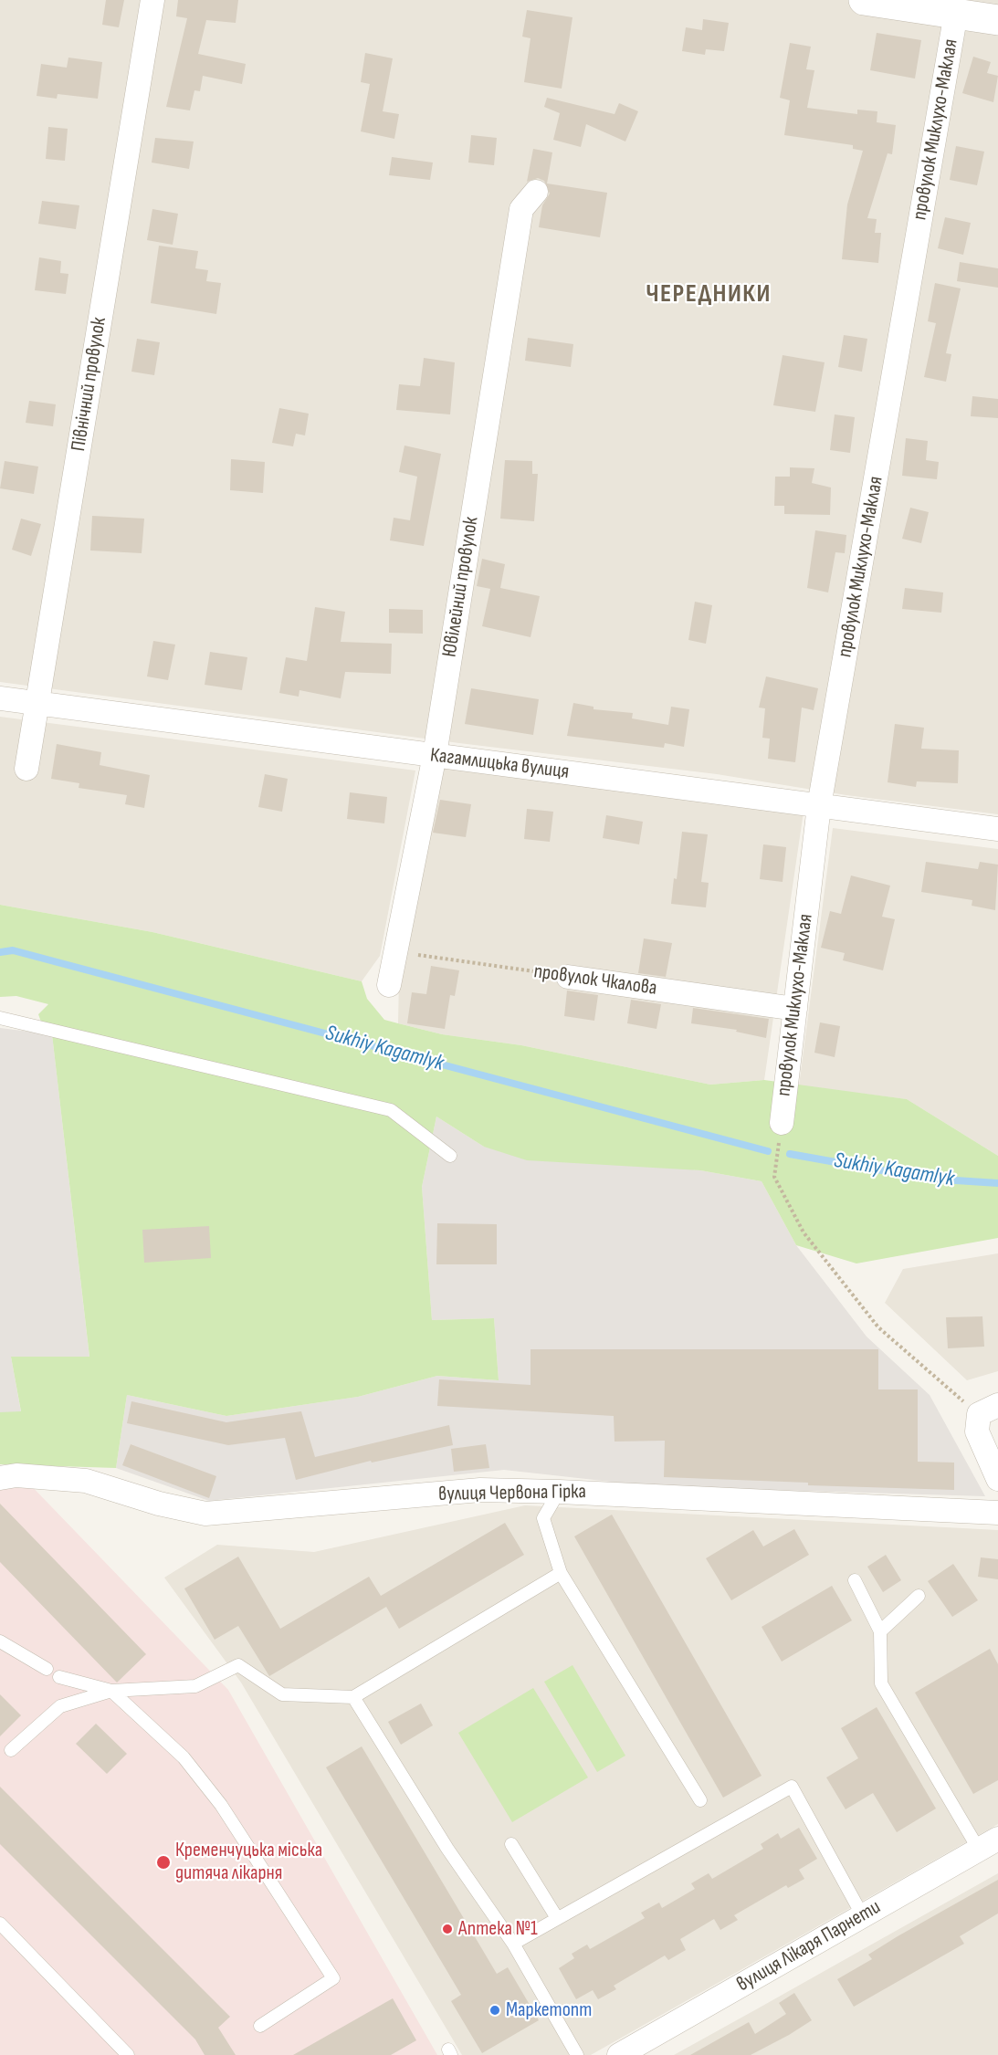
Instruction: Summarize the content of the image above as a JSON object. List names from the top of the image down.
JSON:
{
  "streets": {
    "street": [
      "провулок Миклухо-Маклая",
      "Північний провулок",
      "Ювілейний провулок",
      "Кагамлицька вулиця",
      "провулок Чкалова",
      "вулиця Червона Гірка",
      "вулиця Лікаря Парнети"
    ]
  },
  "crossings": [
    ["провулок Миклухо-Маклая", "Кагамлицька вулиця"],
    ["провулок Миклухо-Маклая", "провулок Чкалова"],
    ["Північний провулок", "Кагамлицька вулиця"],
    ["Ювілейний провулок", "Кагамлицька вулиця"],
    ["Ювілейний провулок", "провулок Чкалова"]
  ],
  "districts": ["ЧЕРЕДНИКИ"],
  "water": ["Sukhiy Kagamlyk"],
  "places": ["Кременчуцька міська дитяча лікарня", "Аптека №1", "Маркетопт"]
}
